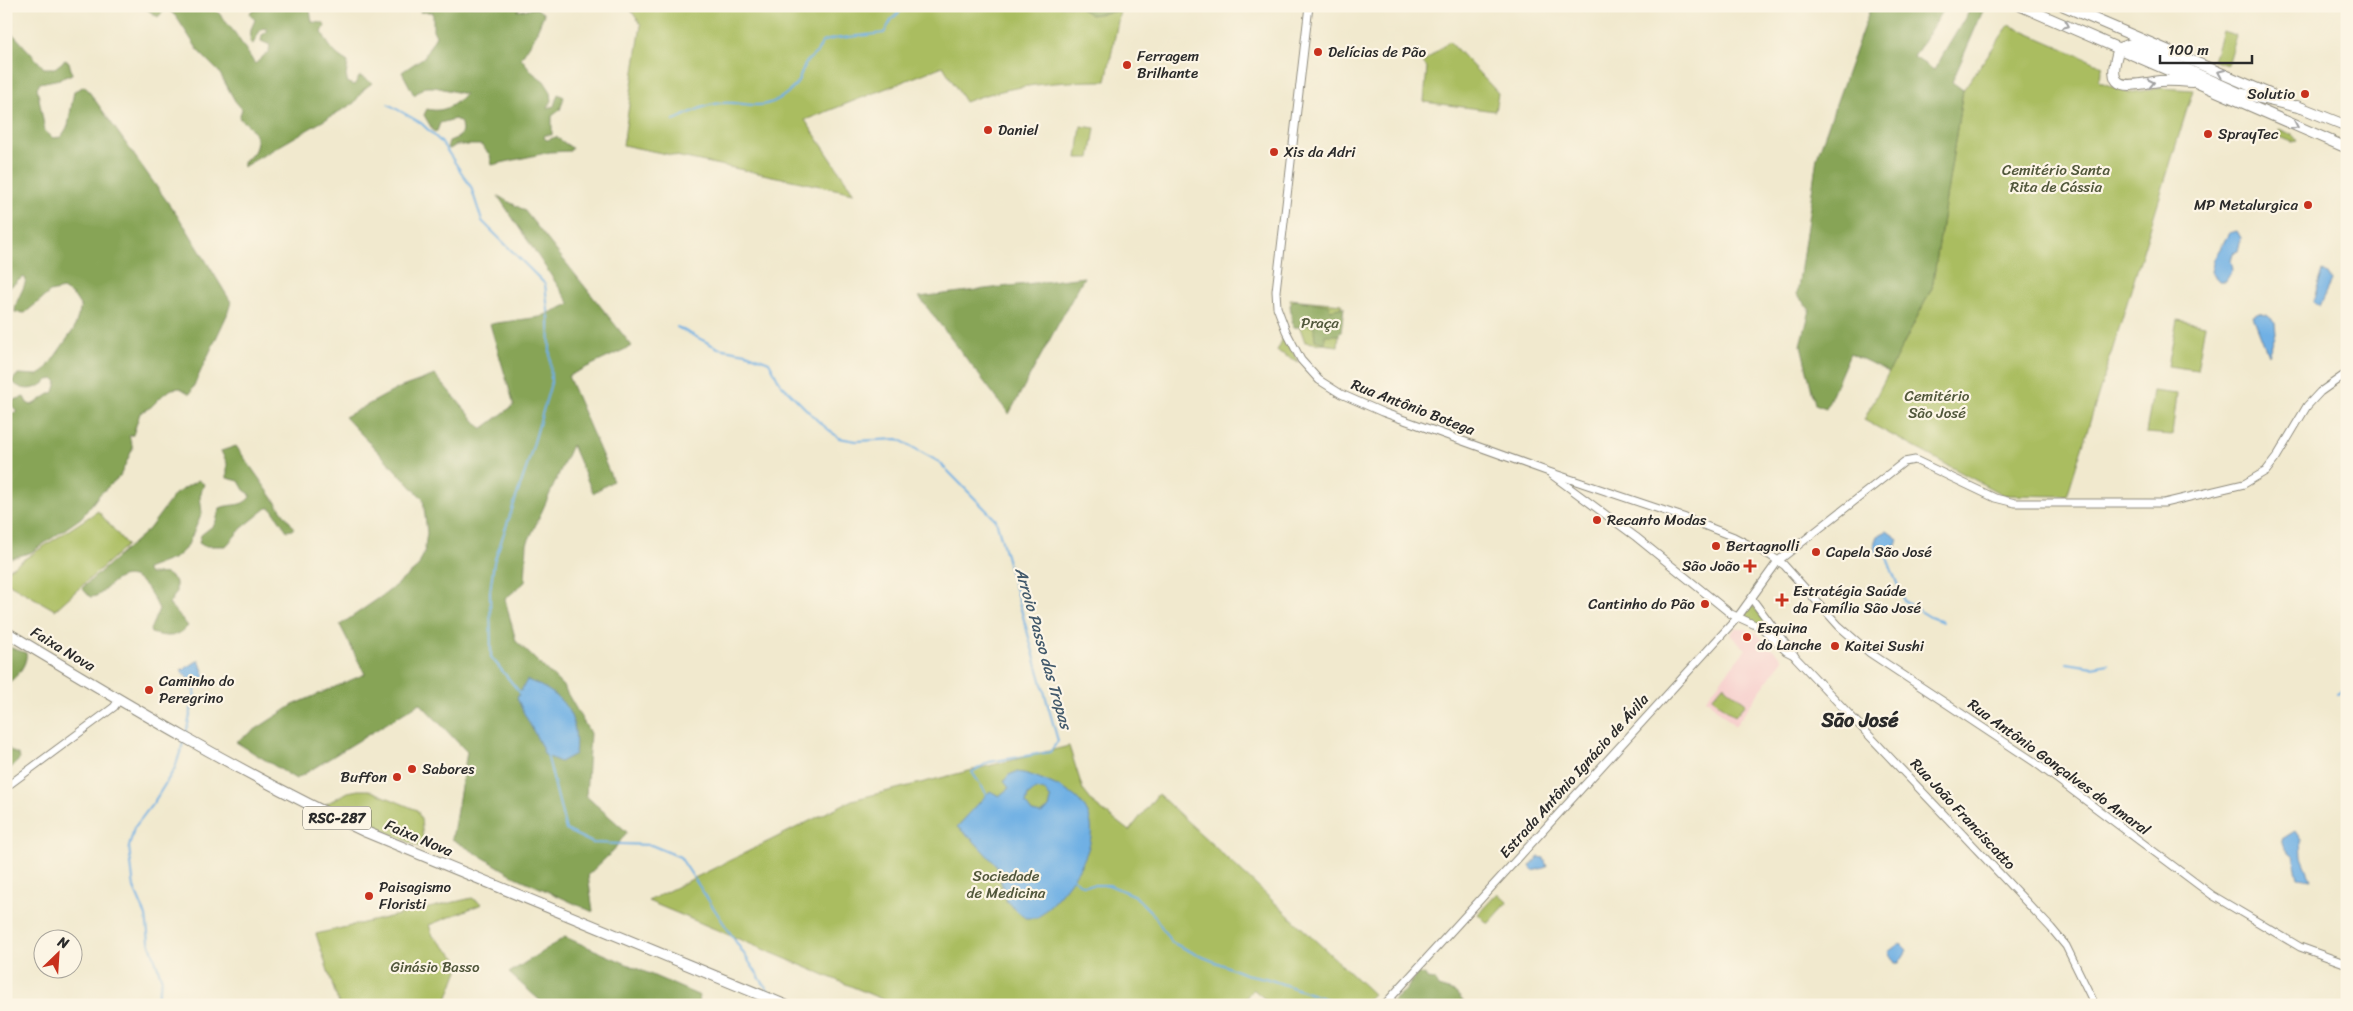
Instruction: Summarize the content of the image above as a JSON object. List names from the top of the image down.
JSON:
{
  "streets": {
    "highway": ["Faixa Nova", "RSC-287"],
    "street": [
      "Rua Antônio Botega",
      "Rua Antônio Gonçalves do Amaral",
      "Estrada Antônio Ignácio de Ávila",
      "Rua João Franciscatto"
    ]
  },
  "crossings": [
    ["Rua Antônio Botega", "Rua Antônio Gonçalves do Amaral"],
    ["Rua Antônio Botega", "Estrada Antônio Ignácio de Ávila"],
    ["Rua Antônio Botega", "Rua João Franciscatto"],
    ["Rua Antônio Gonçalves do Amaral", "Estrada Antônio Ignácio de Ávila"],
    ["Estrada Antônio Ignácio de Ávila", "Rua João Franciscatto"]
  ],
  "districts": ["São José"],
  "water": ["Arroio Passo das Tropas"],
  "parks": [
    "Cemitério Santa Rita de Cássia",
    "Praça",
    "Cemitério São José",
    "Sociedade de Medicina",
    "Ginásio Basso"
  ],
  "places": {
    "other": [
      "Delícias de Pão",
      "Ferragem Brilhante",
      "Solutio",
      "Daniel",
      "SprayTec",
      "Xis da Adri",
      "MP Metalurgica",
      "Recanto Modas",
      "Bertagnolli",
      "Capela São José",
      "Cantinho do Pão",
      "Esquina do Lanche",
      "Kaitei Sushi",
      "Caminho do Peregrino",
      "Sabores",
      "Buffon",
      "Paisagismo Floristi"
    ],
    "health": ["São João", "Estratégia Saúde da Família São José"]
  },
  "scale_bar": "100 m",
  "north": "top right"
}
